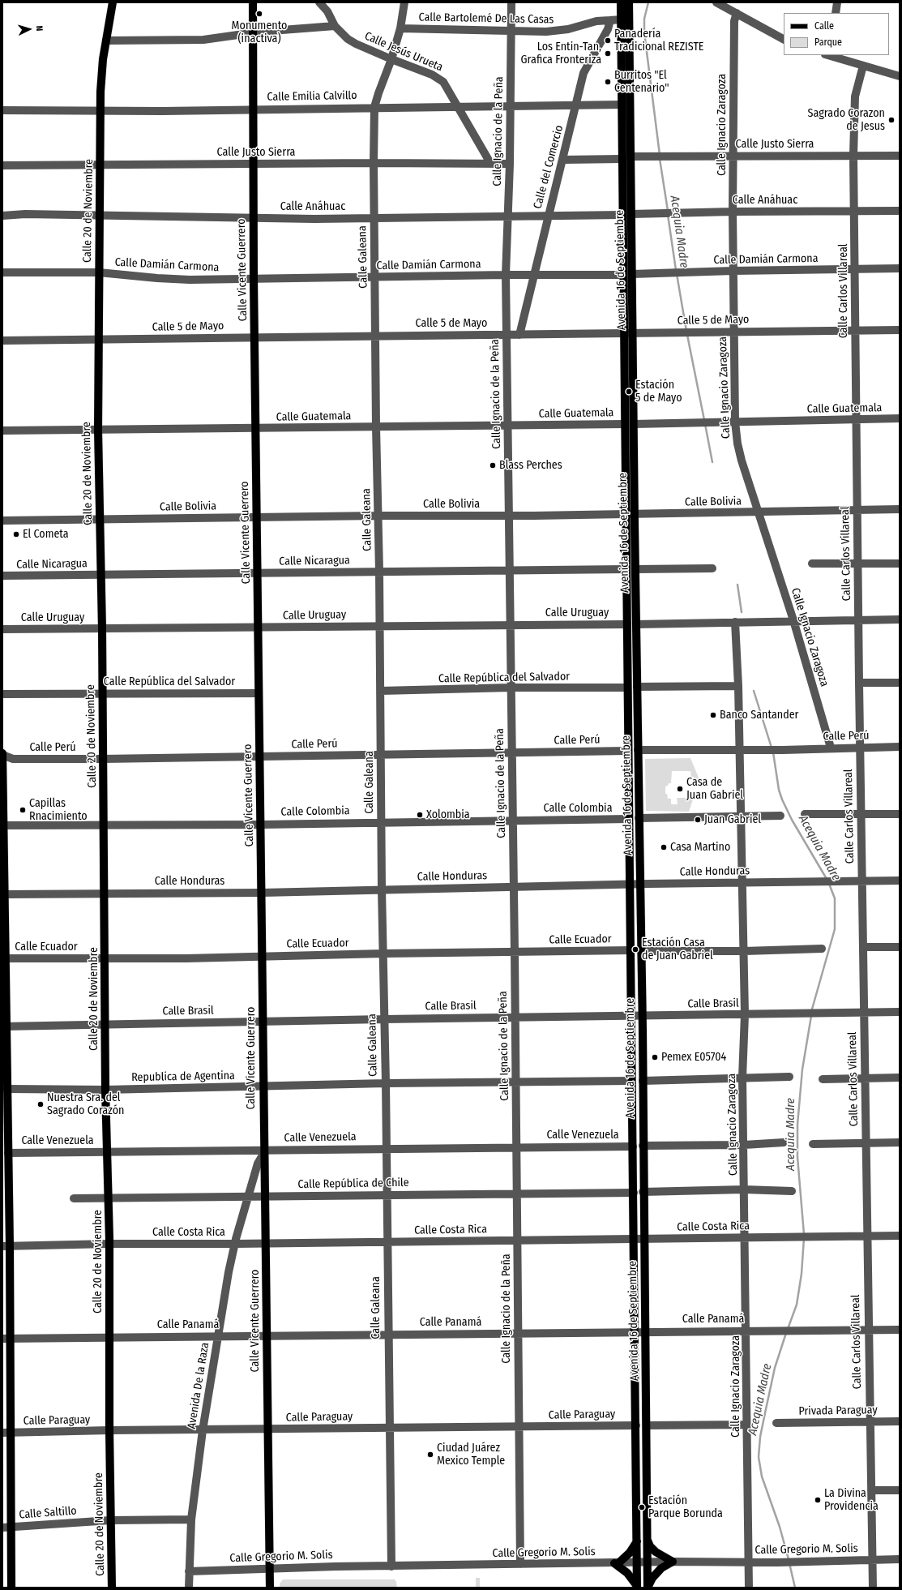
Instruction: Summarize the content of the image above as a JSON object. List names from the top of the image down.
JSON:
{
  "streets": {
    "main road": ["Calle 20 de Noviembre", "Calle Vicente Guerrero", "Avenida 16 de Septiembre"],
    "street": [
      "Calle Bartolemé De Las Casas",
      "Calle Jesús Urueta",
      "Calle Emilia Calvillo",
      "Calle Ignacio Zaragoza",
      "Calle Ignacio de la Peña",
      "Calle Justo Sierra",
      "Calle del Comercio",
      "Calle Anáhuac",
      "Calle Galeana",
      "Calle Damián Carmona",
      "Calle Carlos Villareal",
      "Calle 5 de Mayo",
      "Calle Guatemala",
      "Calle Bolivia",
      "Calle Nicaragua",
      "Calle Uruguay",
      "Calle República del Salvador",
      "Calle Perú",
      "Calle Colombia",
      "Calle Honduras",
      "Calle Ecuador",
      "Calle Brasil",
      "Republica de Agentina",
      "Calle Venezuela",
      "Calle República de Chile",
      "Calle Costa Rica",
      "Calle Panamá",
      "Avenida De la Raza",
      "Privada Paraguay",
      "Calle Paraguay",
      "Calle Saltillo",
      "Calle Gregorio M. Solis"
    ]
  },
  "crossings": [
    ["Calle Bartolemé De Las Casas", "Calle Ignacio de la Peña"],
    ["Calle Bartolemé De Las Casas", "Calle del Comercio"],
    ["Calle Bartolemé De Las Casas", "Calle Galeana"],
    ["Calle Jesús Urueta", "Calle Emilia Calvillo"],
    ["Calle Jesús Urueta", "Calle Justo Sierra"],
    ["Calle Jesús Urueta", "Calle Galeana"],
    ["Calle Emilia Calvillo", "Calle Ignacio de la Peña"],
    ["Calle Emilia Calvillo", "Calle del Comercio"],
    ["Calle Emilia Calvillo", "Calle 20 de Noviembre"],
    ["Calle Emilia Calvillo", "Calle Galeana"],
    ["Calle Emilia Calvillo", "Calle Vicente Guerrero"],
    ["Calle Emilia Calvillo", "Avenida 16 de Septiembre"],
    ["Calle Ignacio Zaragoza", "Calle Justo Sierra"],
    ["Calle Ignacio Zaragoza", "Calle Anáhuac"],
    ["Calle Ignacio Zaragoza", "Calle Damián Carmona"],
    ["Calle Ignacio Zaragoza", "Calle 5 de Mayo"],
    ["Calle Ignacio Zaragoza", "Calle Guatemala"],
    ["Calle Ignacio Zaragoza", "Calle Bolivia"],
    ["Calle Ignacio Zaragoza", "Calle Perú"],
    ["Calle Ignacio Zaragoza", "Calle Honduras"],
    ["Calle Ignacio Zaragoza", "Calle Brasil"],
    ["Calle Ignacio Zaragoza", "Calle Costa Rica"],
    ["Calle Ignacio Zaragoza", "Calle Panamá"],
    ["Calle Ignacio Zaragoza", "Calle Gregorio M. Solis"],
    ["Calle Ignacio de la Peña", "Calle Justo Sierra"],
    ["Calle Ignacio de la Peña", "Calle Anáhuac"],
    ["Calle Ignacio de la Peña", "Calle Damián Carmona"],
    ["Calle Ignacio de la Peña", "Calle 5 de Mayo"],
    ["Calle Ignacio de la Peña", "Calle Guatemala"],
    ["Calle Ignacio de la Peña", "Calle Bolivia"],
    ["Calle Ignacio de la Peña", "Calle Nicaragua"],
    ["Calle Ignacio de la Peña", "Calle Uruguay"],
    ["Calle Ignacio de la Peña", "Calle República del Salvador"],
    ["Calle Ignacio de la Peña", "Calle Perú"],
    ["Calle Ignacio de la Peña", "Calle Colombia"],
    ["Calle Ignacio de la Peña", "Calle Honduras"],
    ["Calle Ignacio de la Peña", "Calle Ecuador"],
    ["Calle Ignacio de la Peña", "Calle Brasil"],
    ["Calle Ignacio de la Peña", "Republica de Agentina"],
    ["Calle Ignacio de la Peña", "Calle Venezuela"],
    ["Calle Ignacio de la Peña", "Calle República de Chile"],
    ["Calle Ignacio de la Peña", "Calle Costa Rica"],
    ["Calle Ignacio de la Peña", "Calle Panamá"],
    ["Calle Ignacio de la Peña", "Calle Paraguay"],
    ["Calle Ignacio de la Peña", "Calle Gregorio M. Solis"],
    ["Calle Justo Sierra", "Calle 20 de Noviembre"],
    ["Calle Justo Sierra", "Calle Galeana"],
    ["Calle Justo Sierra", "Calle Vicente Guerrero"],
    ["Calle Justo Sierra", "Avenida 16 de Septiembre"],
    ["Calle Justo Sierra", "Calle Carlos Villareal"],
    ["Calle del Comercio", "Calle Anáhuac"],
    ["Calle del Comercio", "Calle Damián Carmona"],
    ["Calle del Comercio", "Calle 5 de Mayo"],
    ["Calle Anáhuac", "Calle 20 de Noviembre"],
    ["Calle Anáhuac", "Calle Galeana"],
    ["Calle Anáhuac", "Calle Vicente Guerrero"],
    ["Calle Anáhuac", "Avenida 16 de Septiembre"],
    ["Calle Anáhuac", "Calle Carlos Villareal"],
    ["Calle 20 de Noviembre", "Calle Damián Carmona"],
    ["Calle 20 de Noviembre", "Calle 5 de Mayo"],
    ["Calle 20 de Noviembre", "Calle Guatemala"],
    ["Calle 20 de Noviembre", "Calle Bolivia"],
    ["Calle 20 de Noviembre", "Calle Nicaragua"],
    ["Calle 20 de Noviembre", "Calle Uruguay"],
    ["Calle 20 de Noviembre", "Calle República del Salvador"],
    ["Calle 20 de Noviembre", "Calle Perú"],
    ["Calle 20 de Noviembre", "Calle Colombia"],
    ["Calle 20 de Noviembre", "Calle Honduras"],
    ["Calle 20 de Noviembre", "Calle Ecuador"],
    ["Calle 20 de Noviembre", "Calle Brasil"],
    ["Calle 20 de Noviembre", "Republica de Agentina"],
    ["Calle 20 de Noviembre", "Calle Venezuela"],
    ["Calle 20 de Noviembre", "Calle República de Chile"],
    ["Calle 20 de Noviembre", "Calle Costa Rica"],
    ["Calle 20 de Noviembre", "Calle Panamá"],
    ["Calle 20 de Noviembre", "Calle Paraguay"],
    ["Calle 20 de Noviembre", "Calle Saltillo"],
    ["Calle Galeana", "Calle Damián Carmona"],
    ["Calle Galeana", "Calle 5 de Mayo"],
    ["Calle Galeana", "Calle Guatemala"],
    ["Calle Galeana", "Calle Bolivia"],
    ["Calle Galeana", "Calle Nicaragua"],
    ["Calle Galeana", "Calle Uruguay"],
    ["Calle Galeana", "Calle República del Salvador"],
    ["Calle Galeana", "Calle Perú"],
    ["Calle Galeana", "Calle Colombia"],
    ["Calle Galeana", "Calle Honduras"],
    ["Calle Galeana", "Calle Ecuador"],
    ["Calle Galeana", "Calle Brasil"],
    ["Calle Galeana", "Republica de Agentina"],
    ["Calle Galeana", "Calle Venezuela"],
    ["Calle Galeana", "Calle República de Chile"],
    ["Calle Galeana", "Calle Costa Rica"],
    ["Calle Galeana", "Calle Panamá"],
    ["Calle Galeana", "Calle Paraguay"],
    ["Calle Galeana", "Calle Gregorio M. Solis"],
    ["Calle Damián Carmona", "Calle Vicente Guerrero"],
    ["Calle Damián Carmona", "Avenida 16 de Septiembre"],
    ["Calle Damián Carmona", "Calle Carlos Villareal"],
    ["Calle Vicente Guerrero", "Calle 5 de Mayo"],
    ["Calle Vicente Guerrero", "Calle Guatemala"],
    ["Calle Vicente Guerrero", "Calle Bolivia"],
    ["Calle Vicente Guerrero", "Calle Nicaragua"],
    ["Calle Vicente Guerrero", "Calle Uruguay"],
    ["Calle Vicente Guerrero", "Calle República del Salvador"],
    ["Calle Vicente Guerrero", "Calle Perú"],
    ["Calle Vicente Guerrero", "Calle Colombia"],
    ["Calle Vicente Guerrero", "Calle Honduras"],
    ["Calle Vicente Guerrero", "Calle Ecuador"],
    ["Calle Vicente Guerrero", "Calle Brasil"],
    ["Calle Vicente Guerrero", "Republica de Agentina"],
    ["Calle Vicente Guerrero", "Calle Venezuela"],
    ["Calle Vicente Guerrero", "Calle República de Chile"],
    ["Calle Vicente Guerrero", "Calle Costa Rica"],
    ["Calle Vicente Guerrero", "Calle Panamá"],
    ["Calle Vicente Guerrero", "Avenida De la Raza"],
    ["Calle Vicente Guerrero", "Calle Paraguay"],
    ["Calle Vicente Guerrero", "Calle Gregorio M. Solis"],
    ["Avenida 16 de Septiembre", "Calle 5 de Mayo"],
    ["Avenida 16 de Septiembre", "Calle Guatemala"],
    ["Avenida 16 de Septiembre", "Calle Bolivia"],
    ["Avenida 16 de Septiembre", "Calle Nicaragua"],
    ["Avenida 16 de Septiembre", "Calle Uruguay"],
    ["Avenida 16 de Septiembre", "Calle República del Salvador"],
    ["Avenida 16 de Septiembre", "Calle Perú"],
    ["Avenida 16 de Septiembre", "Calle Colombia"],
    ["Avenida 16 de Septiembre", "Calle Honduras"],
    ["Avenida 16 de Septiembre", "Calle Ecuador"],
    ["Avenida 16 de Septiembre", "Calle Brasil"],
    ["Avenida 16 de Septiembre", "Republica de Agentina"],
    ["Avenida 16 de Septiembre", "Calle Venezuela"],
    ["Avenida 16 de Septiembre", "Calle República de Chile"],
    ["Avenida 16 de Septiembre", "Calle Costa Rica"],
    ["Avenida 16 de Septiembre", "Calle Panamá"],
    ["Avenida 16 de Septiembre", "Calle Paraguay"],
    ["Avenida 16 de Septiembre", "Calle Gregorio M. Solis"],
    ["Calle Carlos Villareal", "Calle 5 de Mayo"],
    ["Calle Carlos Villareal", "Calle Guatemala"],
    ["Calle Carlos Villareal", "Calle Bolivia"],
    ["Calle Carlos Villareal", "Calle Perú"],
    ["Calle Carlos Villareal", "Calle Honduras"],
    ["Calle Carlos Villareal", "Calle Brasil"],
    ["Calle Carlos Villareal", "Calle Costa Rica"],
    ["Calle Carlos Villareal", "Calle Panamá"],
    ["Calle Carlos Villareal", "Privada Paraguay"],
    ["Calle Carlos Villareal", "Calle Gregorio M. Solis"],
    ["Calle Venezuela", "Avenida De la Raza"],
    ["Calle República de Chile", "Avenida De la Raza"],
    ["Calle Costa Rica", "Avenida De la Raza"],
    ["Calle Panamá", "Avenida De la Raza"],
    ["Avenida De la Raza", "Calle Paraguay"],
    ["Avenida De la Raza", "Calle Saltillo"],
    ["Avenida De la Raza", "Calle Gregorio M. Solis"]
  ],
  "water": ["Acequia Madre"],
  "places": [
    "Monumento (inactiva)",
    "Panadería Tradicional REZISTE",
    "Los Entin-Tan, Grafica Fronteriza",
    "Burritos \"El Centenario\"",
    "Sagrado Corazon de Jesus",
    "Estación 5 de Mayo",
    "Blass Perches",
    "El Cometa",
    "Banco Santander",
    "Casa de Juan Gabriel",
    "Capillas Rnacimiento",
    "Xolombia",
    "Juan Gabriel",
    "Casa Martino",
    "Estación Casa de Juan Gabriel",
    "Pemex E05704",
    "Nuestra Sra. del Sagrado Corazón",
    "Ciudad Juárez Mexico Temple",
    "La Divina Providencia",
    "Estación Parque Borunda"
  ],
  "legend": ["Calle", "Parque"],
  "north": "right"
}
